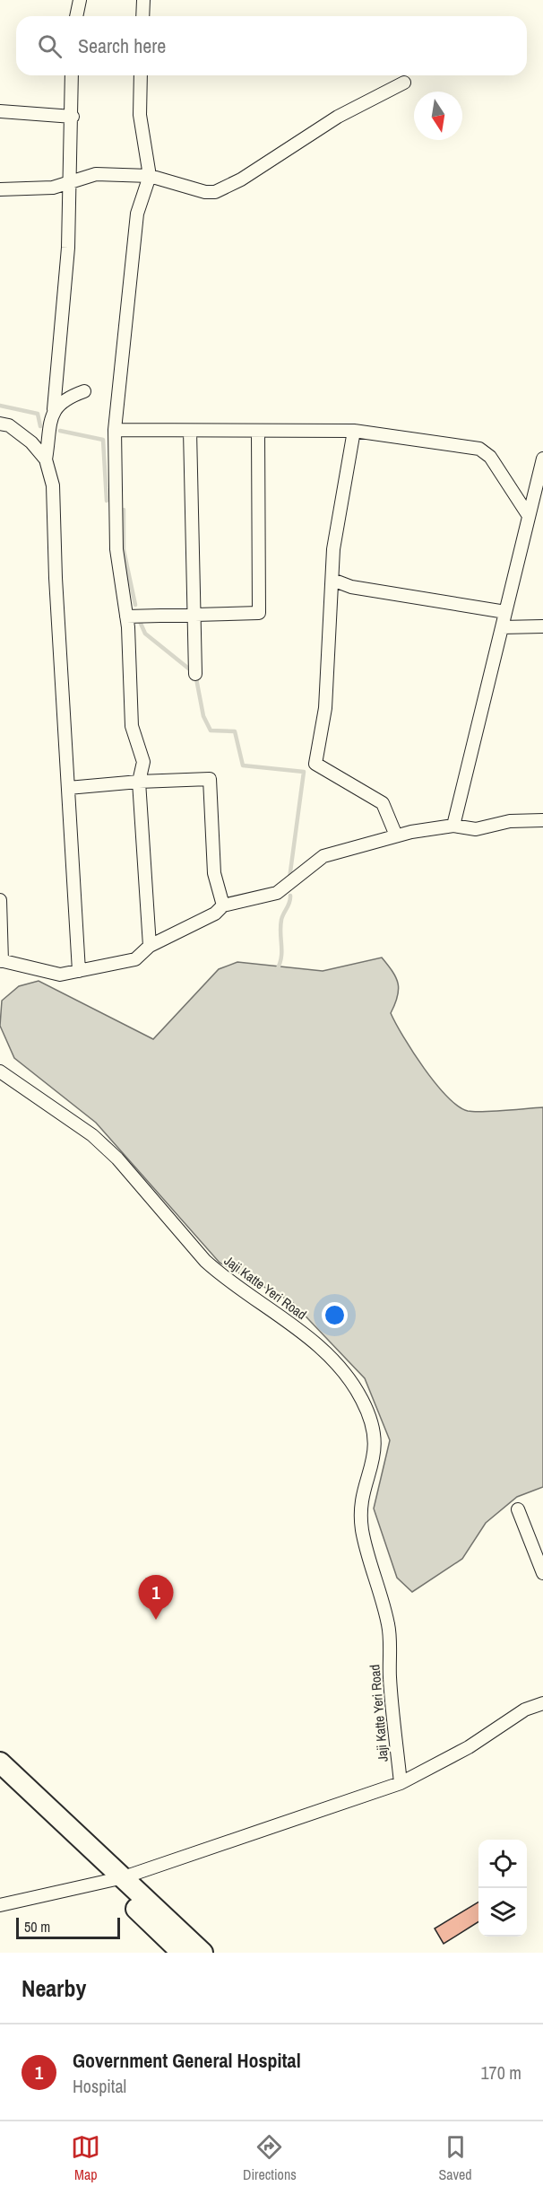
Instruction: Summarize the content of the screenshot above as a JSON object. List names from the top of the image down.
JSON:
{
  "streets": {
    "street": ["Jaji Katte Yeri Road"]
  },
  "scale_bar": "50 m",
  "north": "bottom",
  "page": {
    "search": "Search here",
    "pins": "1",
    "scale": "50 m",
    "heading": "Nearby",
    "list": [
      {
        "mark": "1",
        "name": "Government General Hospital",
        "note": "Hospital",
        "value": "170 m"
      }
    ],
    "nav": ["Map", "Directions", "Saved"]
  }
}
